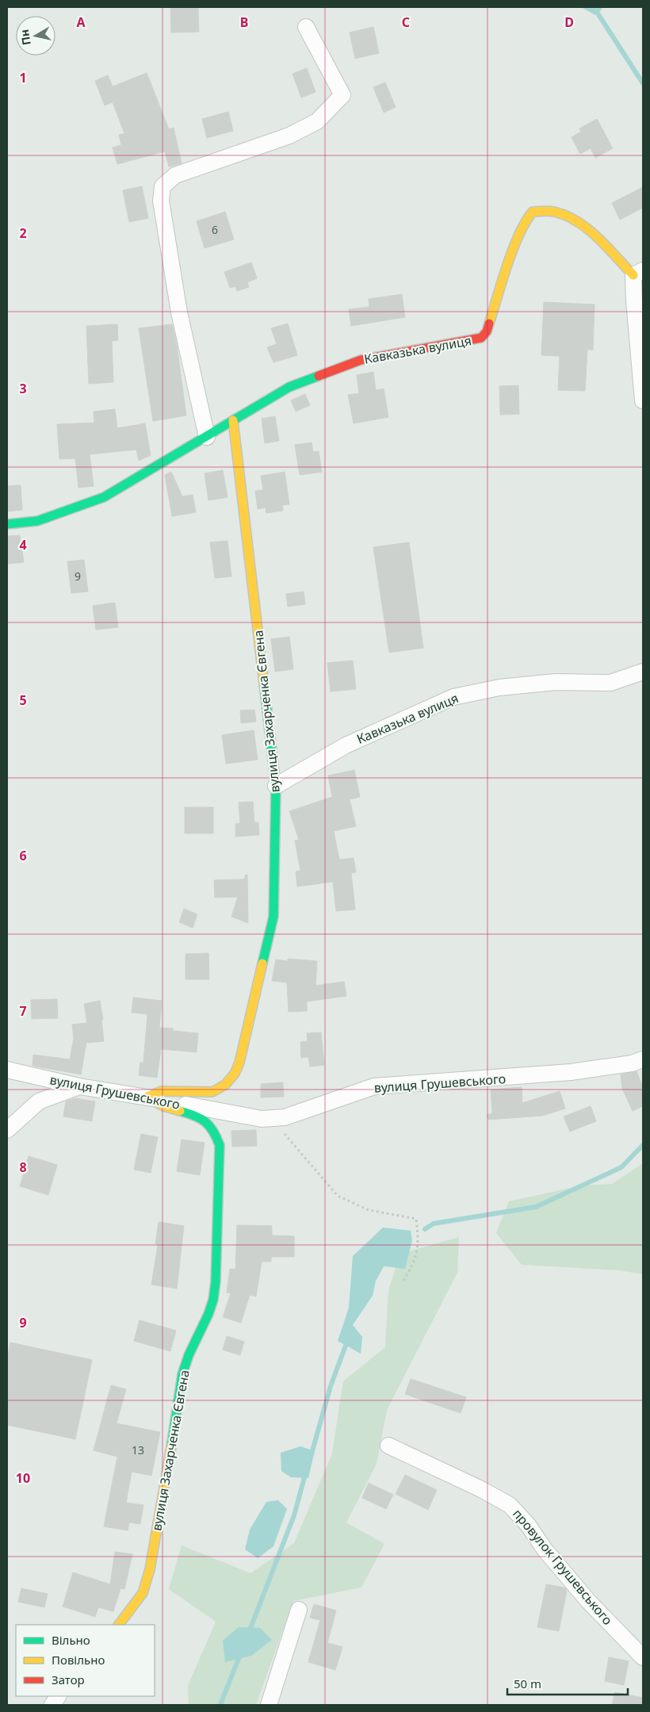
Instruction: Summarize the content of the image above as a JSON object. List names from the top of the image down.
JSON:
{
  "streets": {
    "street": [
      "Кавказька вулиця",
      "вулиця Захарченка Євгена",
      "вулиця Грушевського",
      "провулок Грушевського"
    ]
  },
  "crossings": [
    ["Кавказька вулиця", "вулиця Захарченка Євгена"],
    ["вулиця Захарченка Євгена", "вулиця Грушевського"]
  ],
  "house_numbers": ["6", "9", "13"],
  "legend": ["Вільно", "Повільно", "Затор"],
  "scale_bar": "50 m",
  "north": "left",
  "grid": {
    "columns": [
      "A",
      "B",
      "C",
      "D"
    ],
    "rows": [
      "1",
      "2",
      "3",
      "4",
      "5",
      "6",
      "7",
      "8",
      "9",
      "10"
    ]
  }
}
